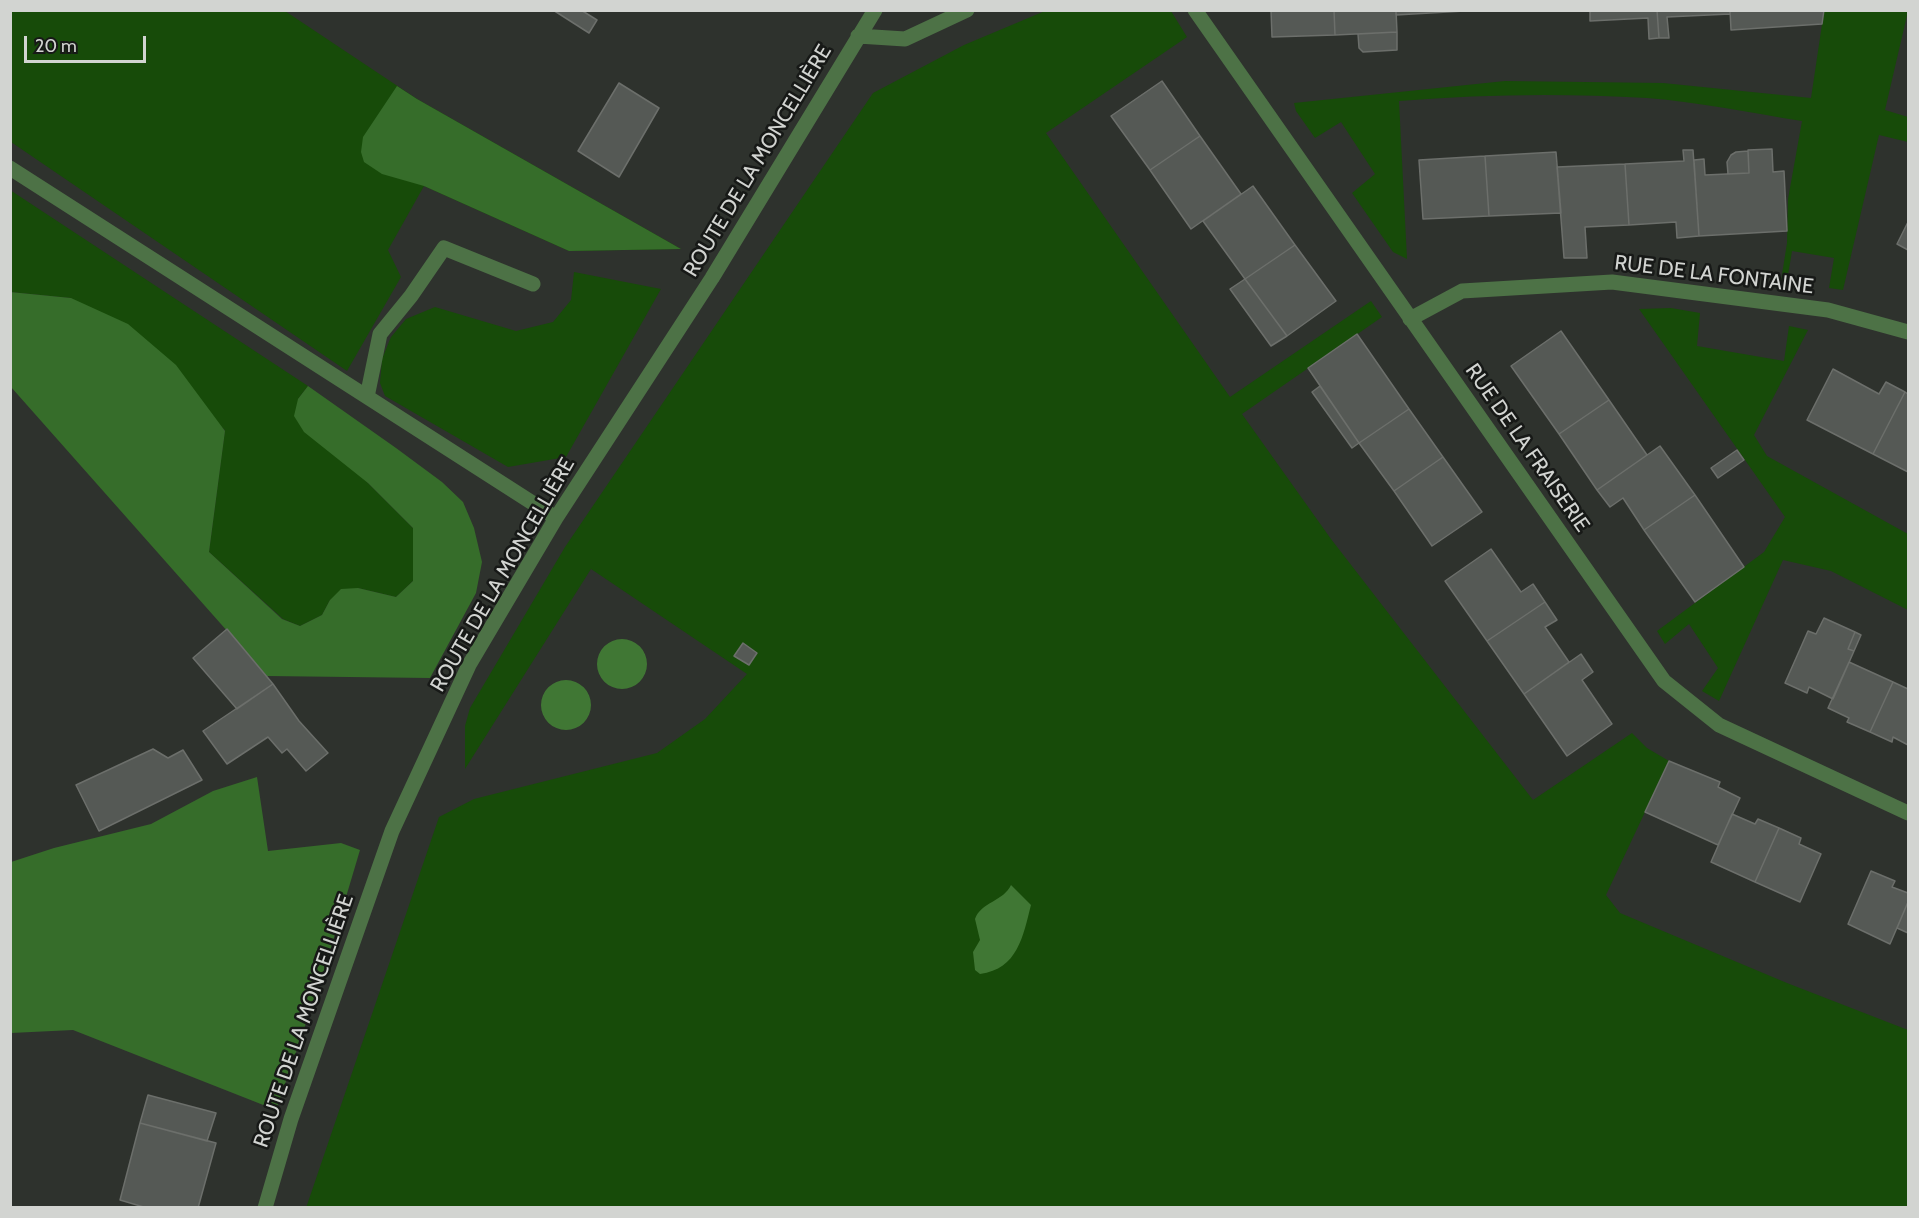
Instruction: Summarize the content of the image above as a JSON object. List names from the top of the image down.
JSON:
{
  "streets": {
    "street": ["ROUTE DE LA MONCELLIÈRE", "RUE DE LA FONTAINE", "RUE DE LA FRAISERIE"]
  },
  "crossings": [
    ["RUE DE LA FONTAINE", "RUE DE LA FRAISERIE"]
  ],
  "scale_bar": "20 m"
}
